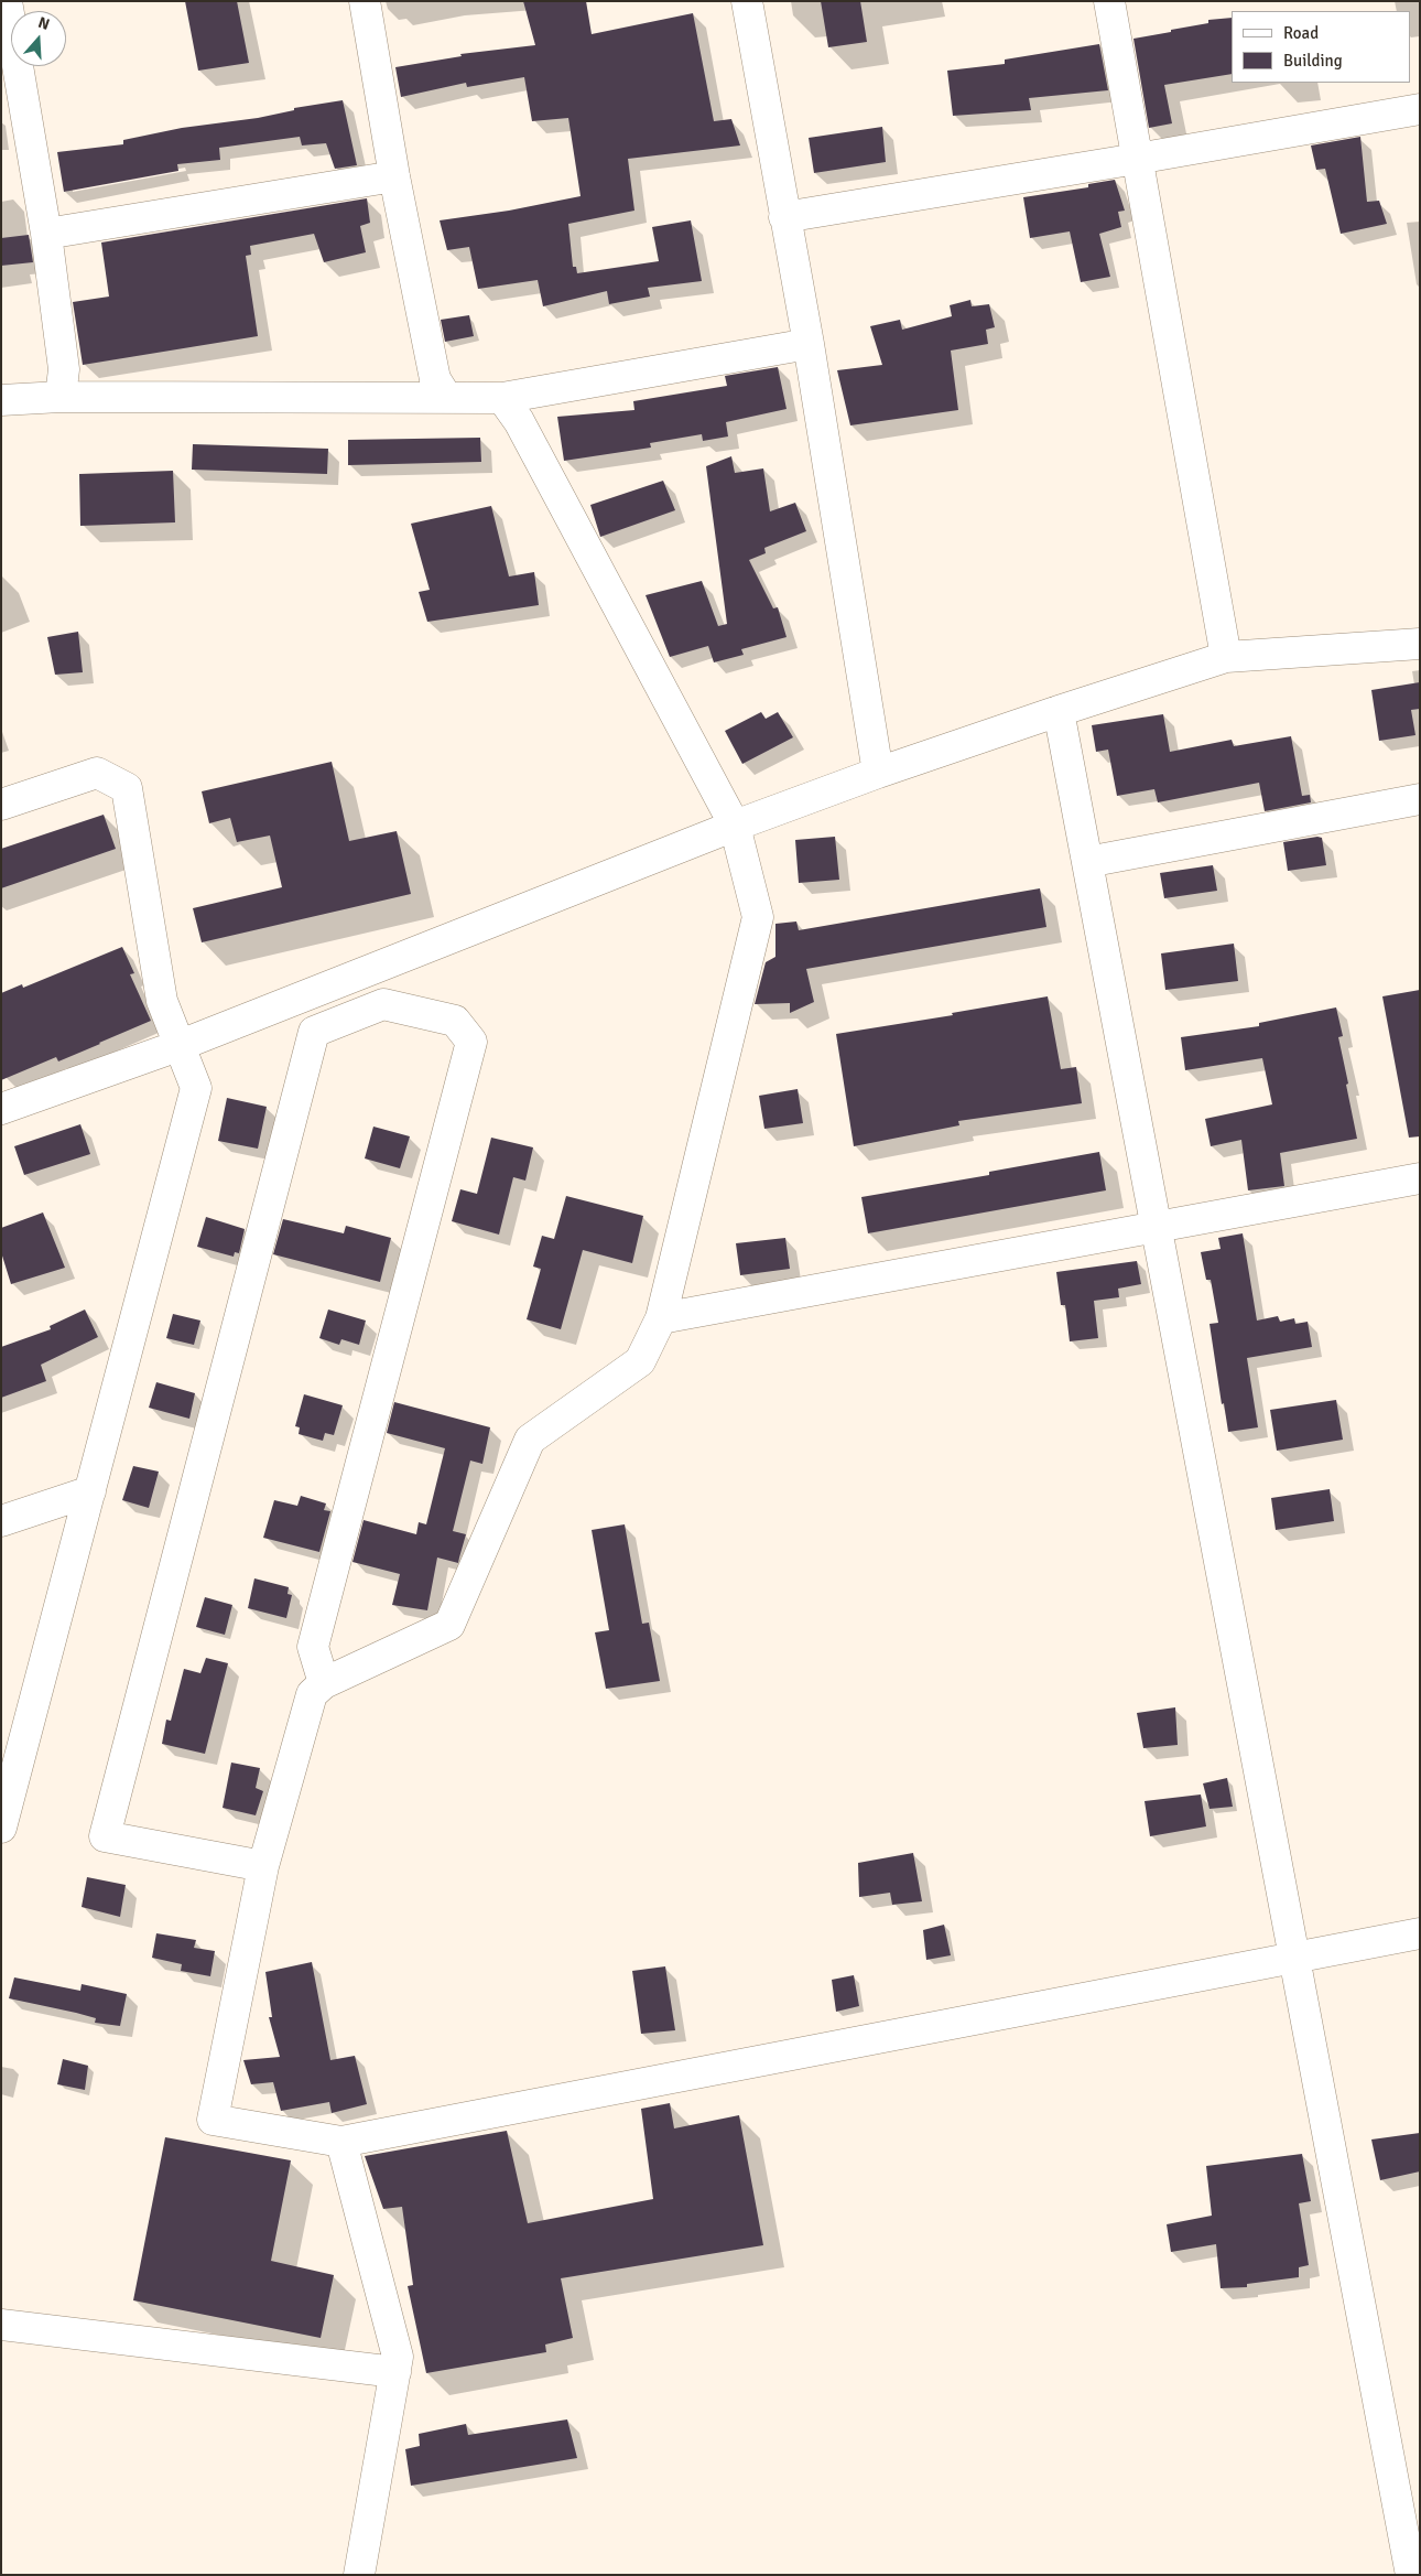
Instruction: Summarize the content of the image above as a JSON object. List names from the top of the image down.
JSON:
{
  "legend": ["Road", "Building"],
  "north": "top"
}
